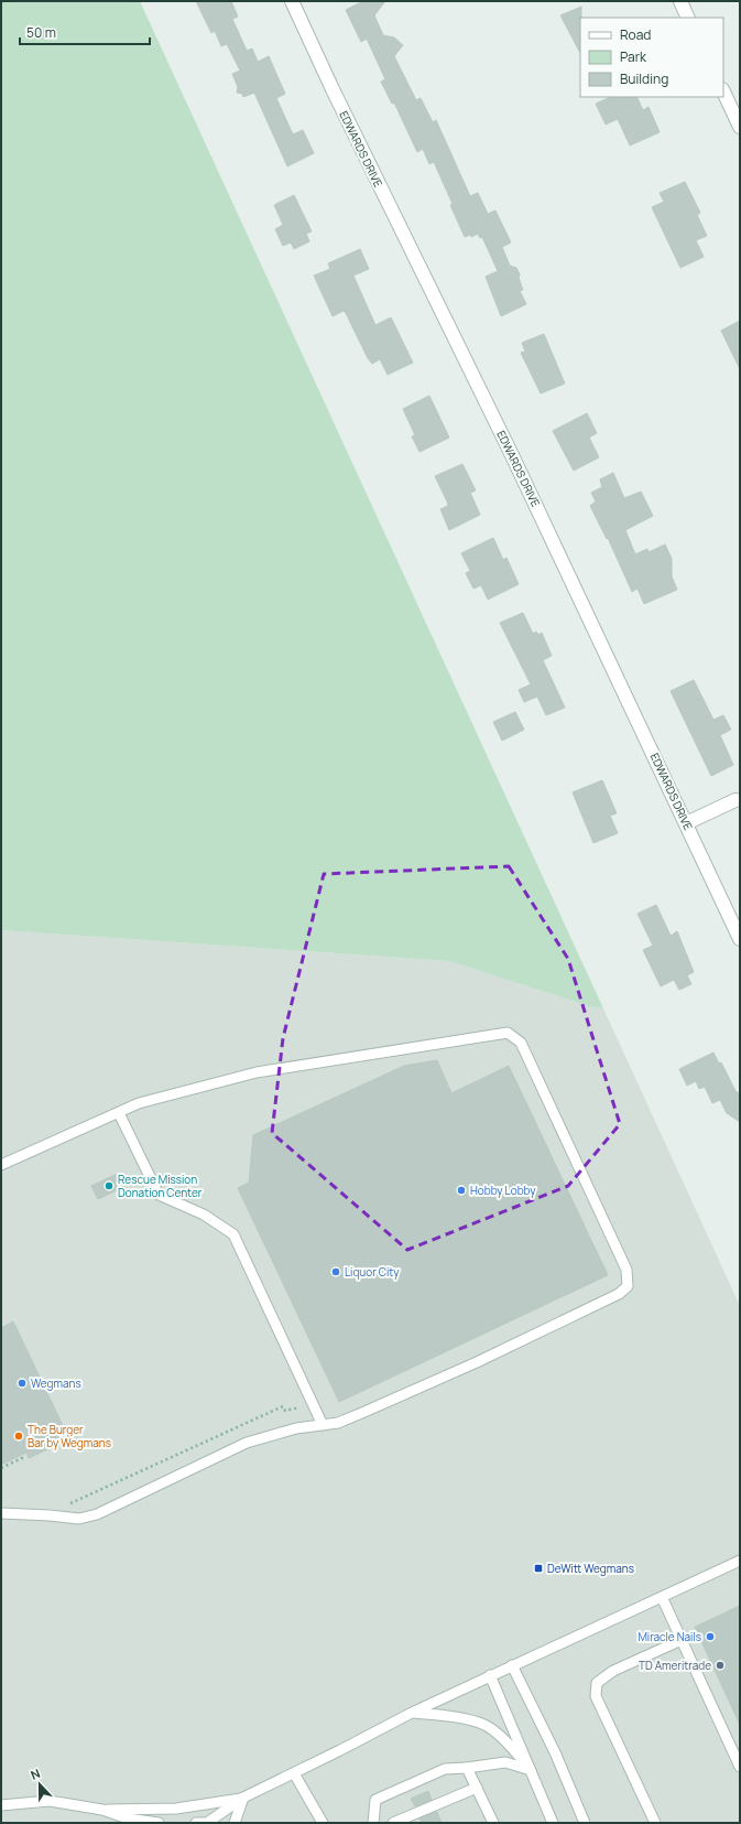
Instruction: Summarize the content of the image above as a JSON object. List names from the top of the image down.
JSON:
{
  "streets": {
    "street": ["EDWARDS DRIVE"]
  },
  "places": {
    "other": [
      "Rescue Mission Donation Center",
      "Hobby Lobby",
      "Liquor City",
      "Wegmans",
      "The Burger Bar by Wegmans",
      "Miracle Nails",
      "TD Ameritrade"
    ],
    "transit": ["DeWitt Wegmans"]
  },
  "legend": ["Road", "Park", "Building"],
  "scale_bar": "50 m",
  "north": "top"
}
